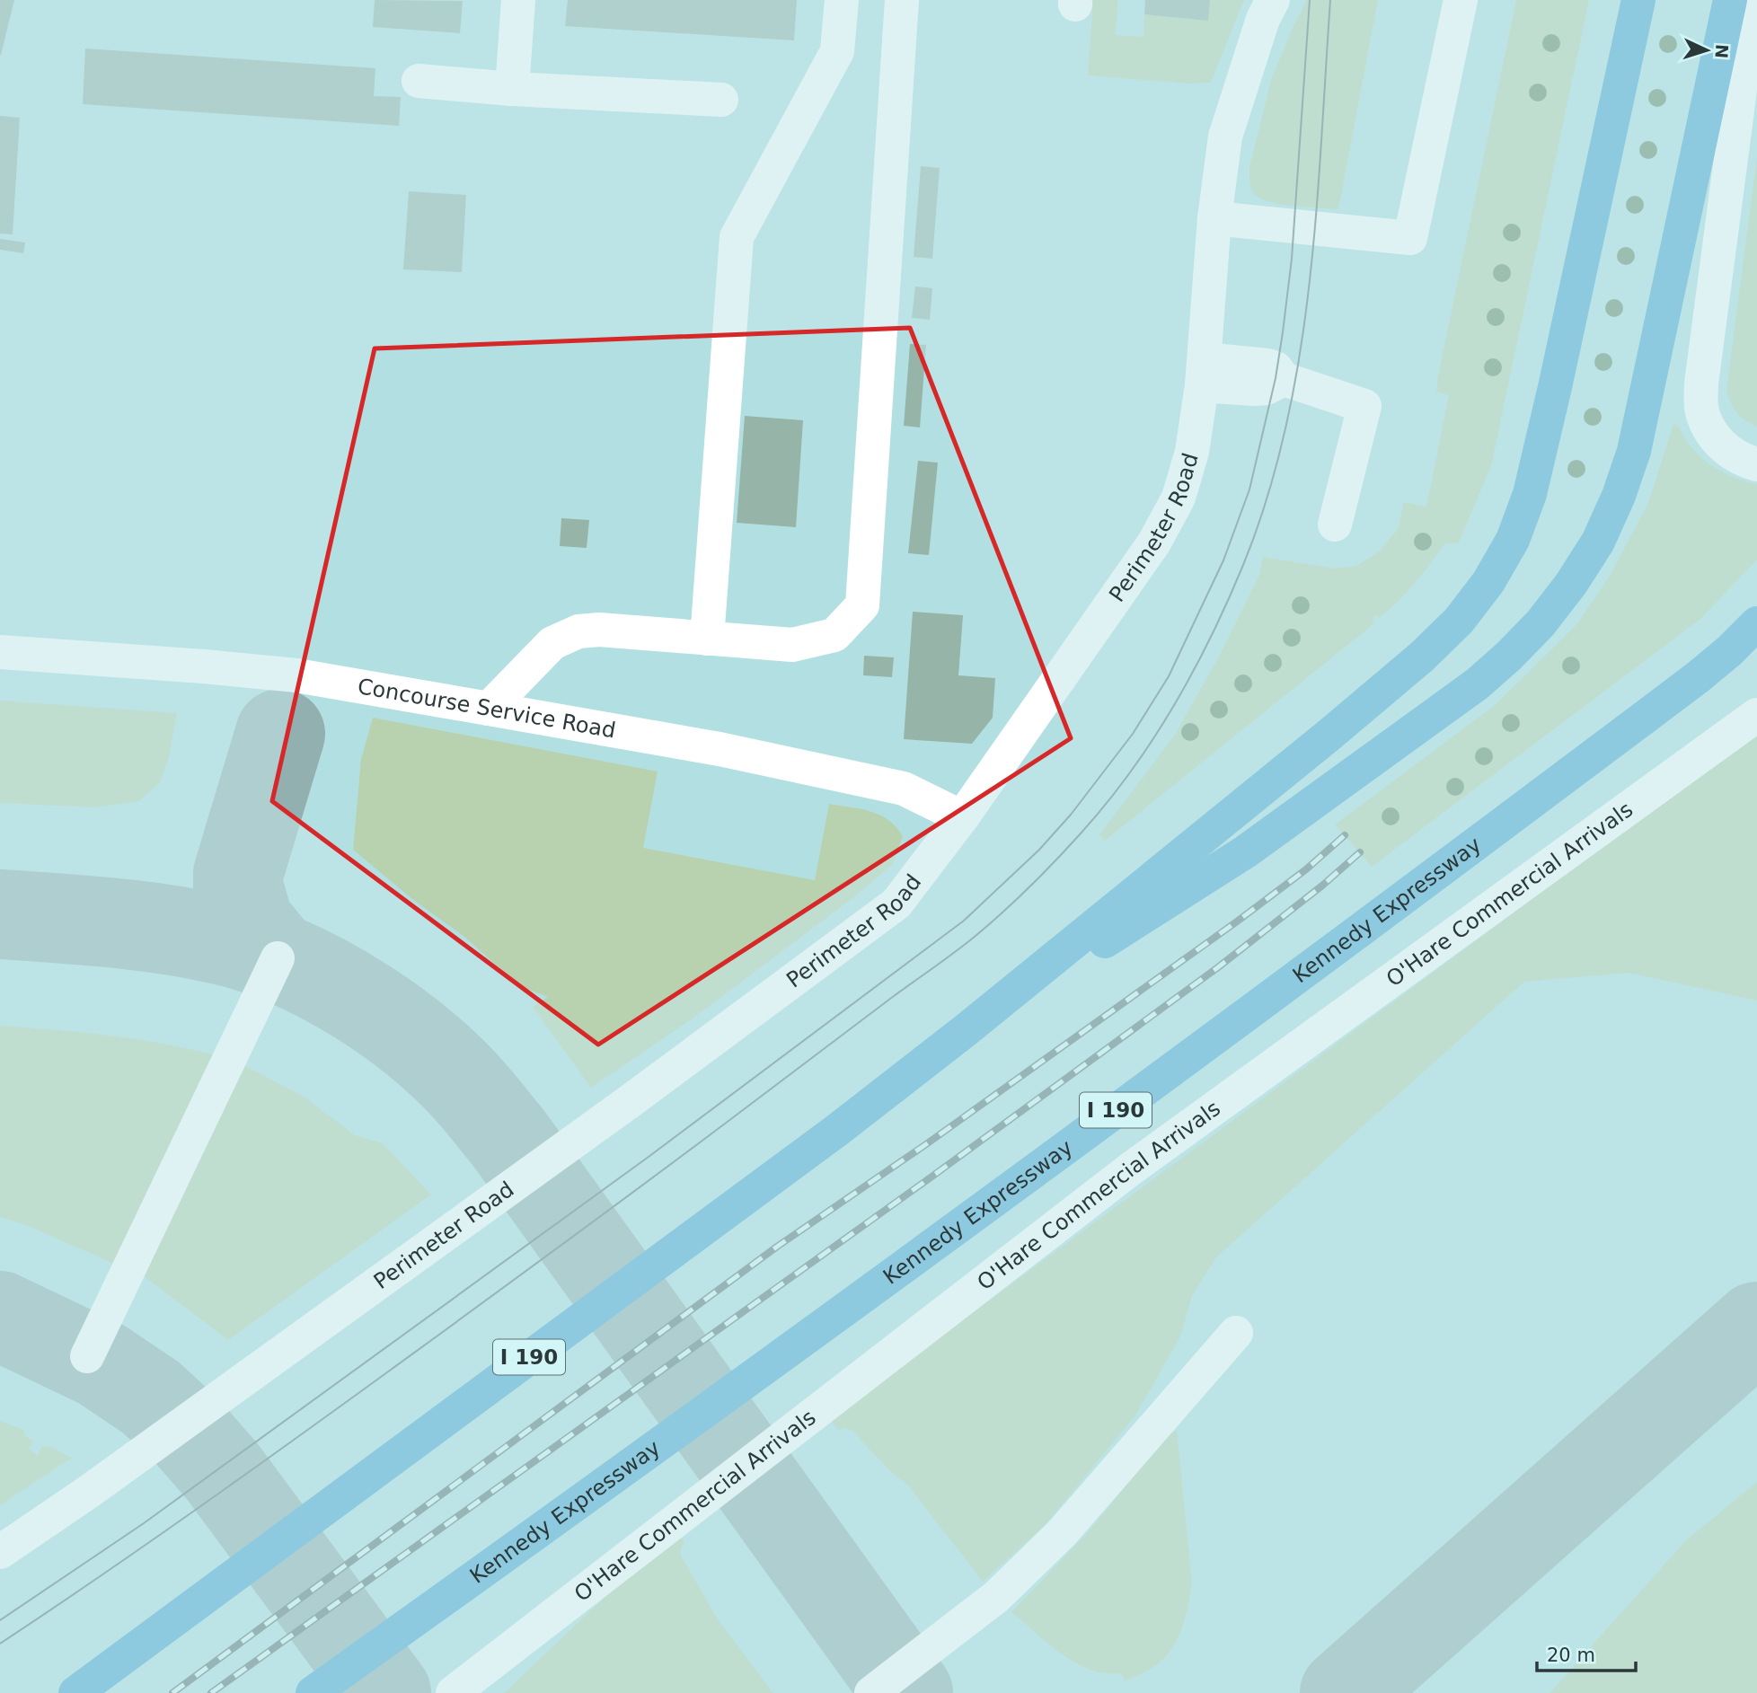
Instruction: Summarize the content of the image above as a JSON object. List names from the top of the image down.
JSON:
{
  "streets": {
    "highway": ["Kennedy Expressway", "I 190"],
    "street": ["Perimeter Road", "Concourse Service Road", "O'Hare Commercial Arrivals"]
  },
  "crossings": [
    ["Perimeter Road", "Concourse Service Road"]
  ],
  "scale_bar": "20 m",
  "north": "right"
}
